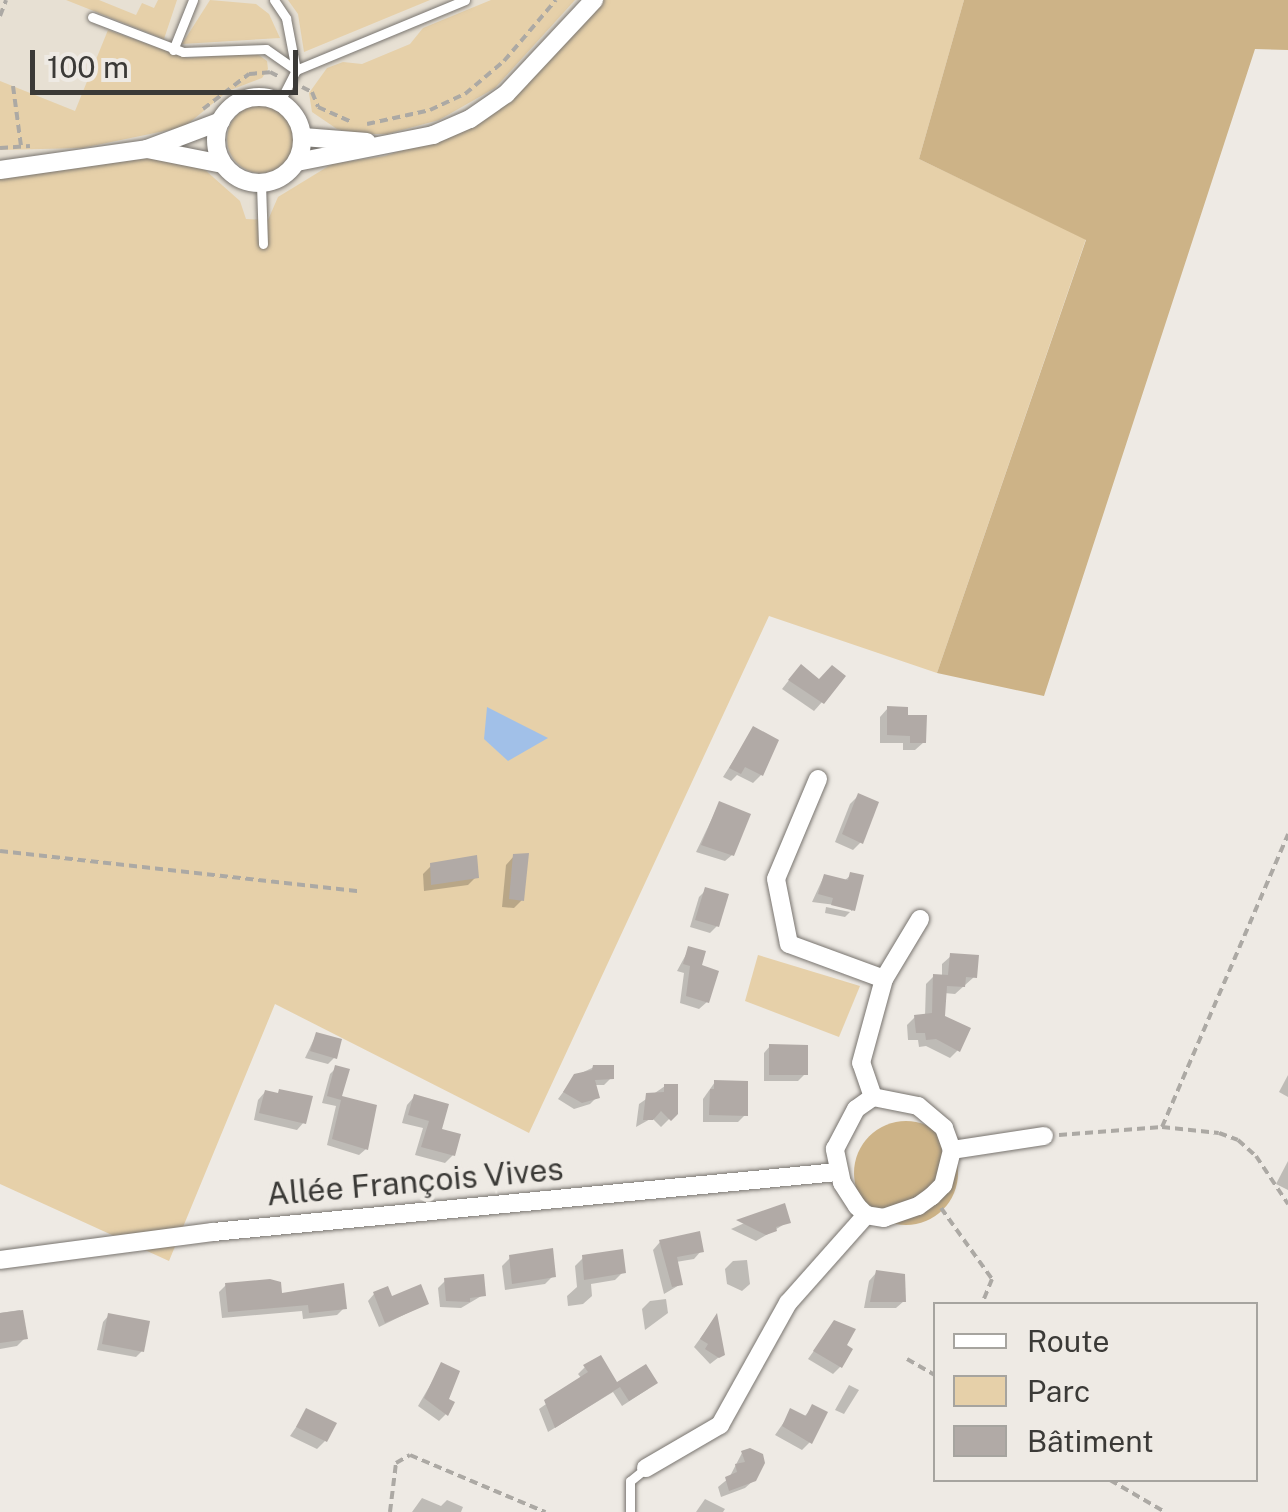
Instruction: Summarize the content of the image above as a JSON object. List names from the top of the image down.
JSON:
{
  "streets": {
    "street": ["Allée François Vives"]
  },
  "legend": ["Route", "Parc", "Bâtiment"],
  "scale_bar": "100 m"
}
